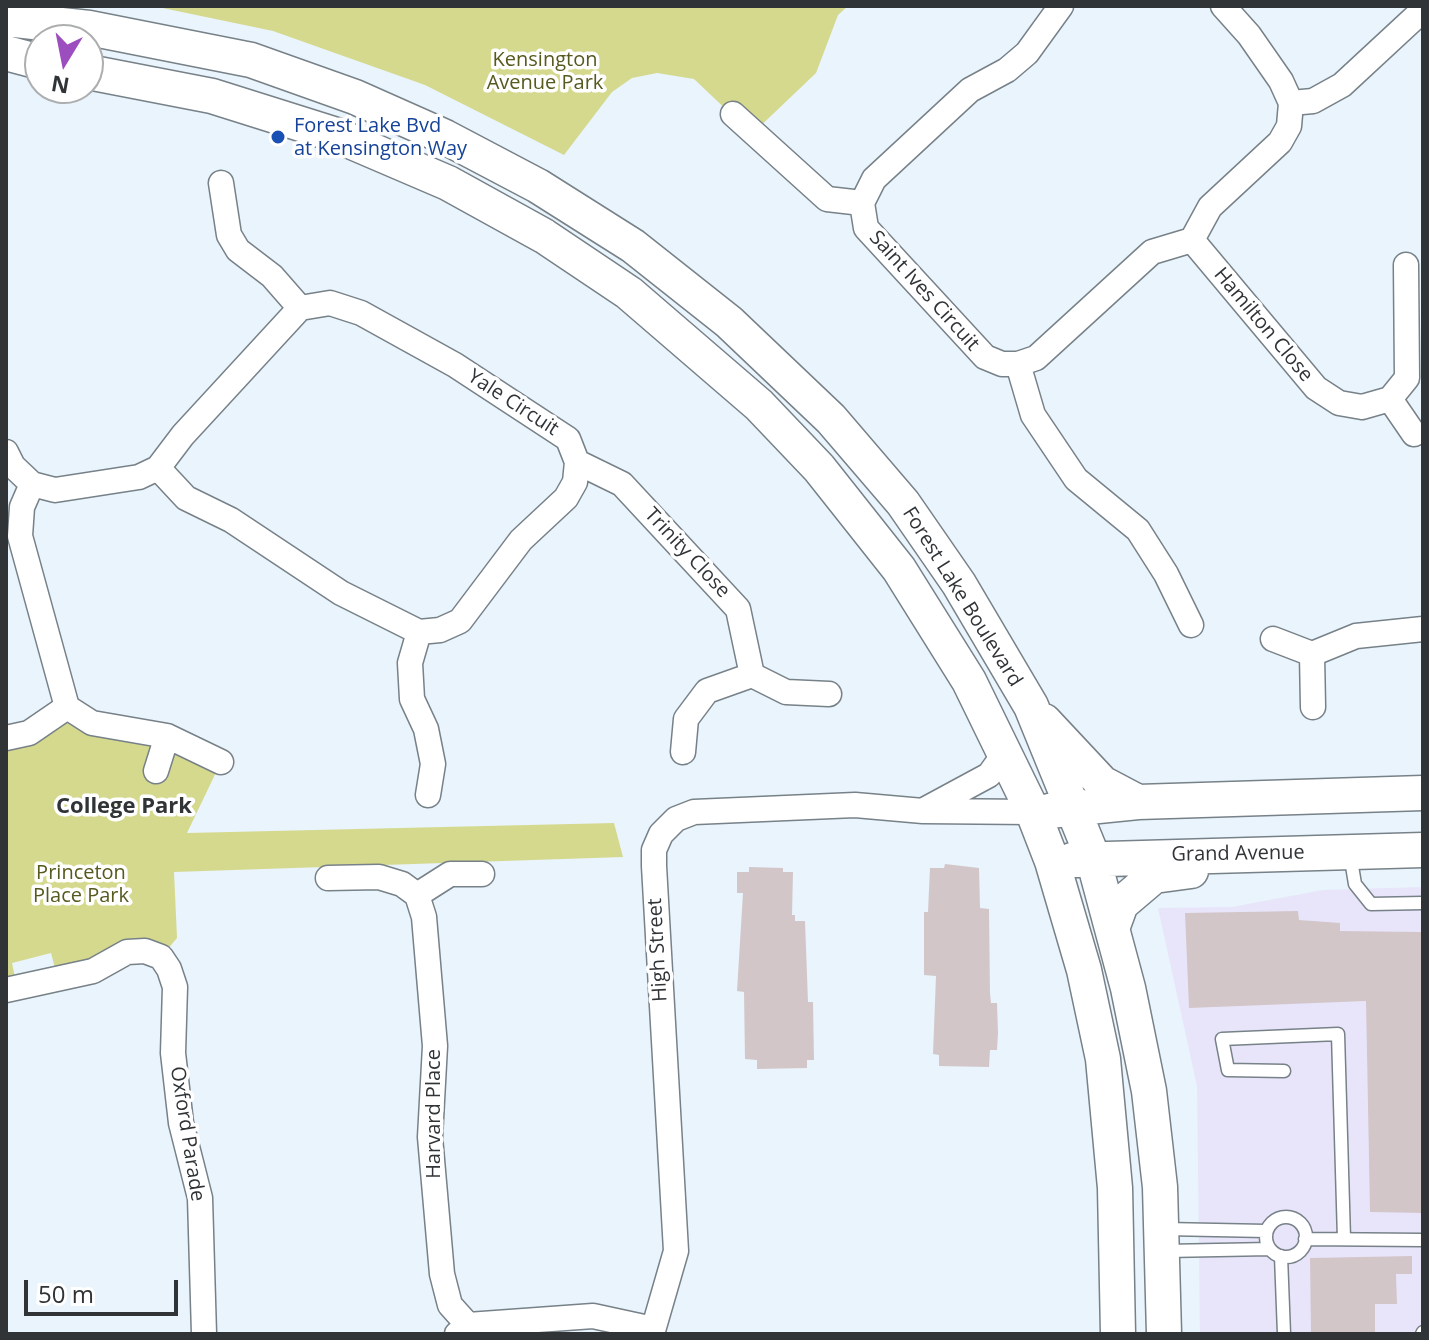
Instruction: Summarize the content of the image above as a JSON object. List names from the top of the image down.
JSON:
{
  "streets": {
    "main road": ["Forest Lake Boulevard", "Grand Avenue"],
    "street": [
      "Saint Ives Circuit",
      "Hamilton Close",
      "Yale Circuit",
      "Trinity Close",
      "High Street",
      "Harvard Place",
      "Oxford Parade"
    ]
  },
  "crossings": [
    ["Yale Circuit", "Trinity Close"],
    ["Forest Lake Boulevard", "Grand Avenue"],
    ["Forest Lake Boulevard", "High Street"]
  ],
  "districts": ["College Park"],
  "parks": ["Kensington Avenue Park", "Princeton Place Park"],
  "places": ["Forest Lake Bvd at Kensington Way"],
  "scale_bar": "50 m",
  "north": "bottom"
}
